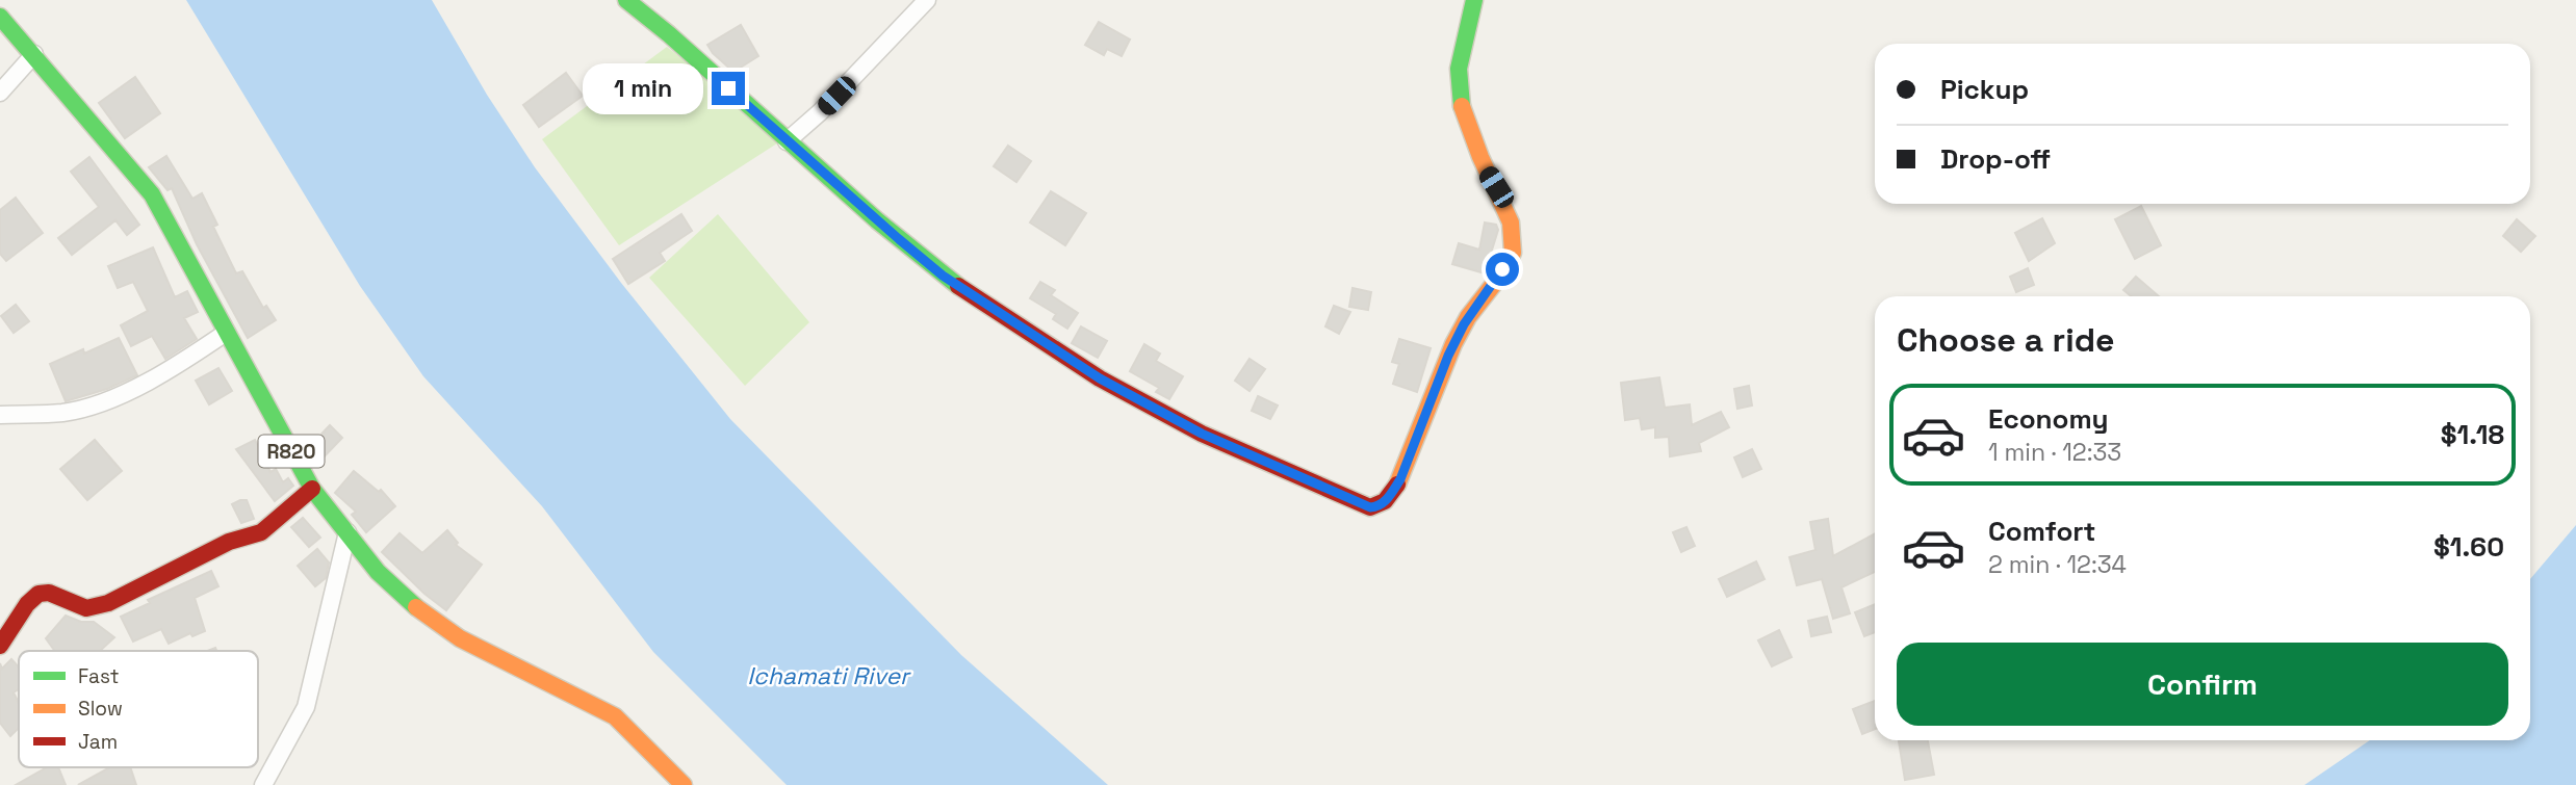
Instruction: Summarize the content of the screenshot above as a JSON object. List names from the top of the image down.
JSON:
{
  "streets": {
    "street": ["R820"]
  },
  "water": ["Ichamati River"],
  "legend": ["Fast", "Slow", "Jam"],
  "page": {
    "banner": ["Pickup", "Drop-off"],
    "bubble": "1 min",
    "heading": "Choose a ride",
    "list": [
      {
        "name": "Economy",
        "note": "1 min · 12:33",
        "value": "$1.18"
      },
      {
        "name": "Comfort",
        "note": "2 min · 12:34",
        "value": "$1.60"
      }
    ],
    "buttons": "Confirm"
  }
}
